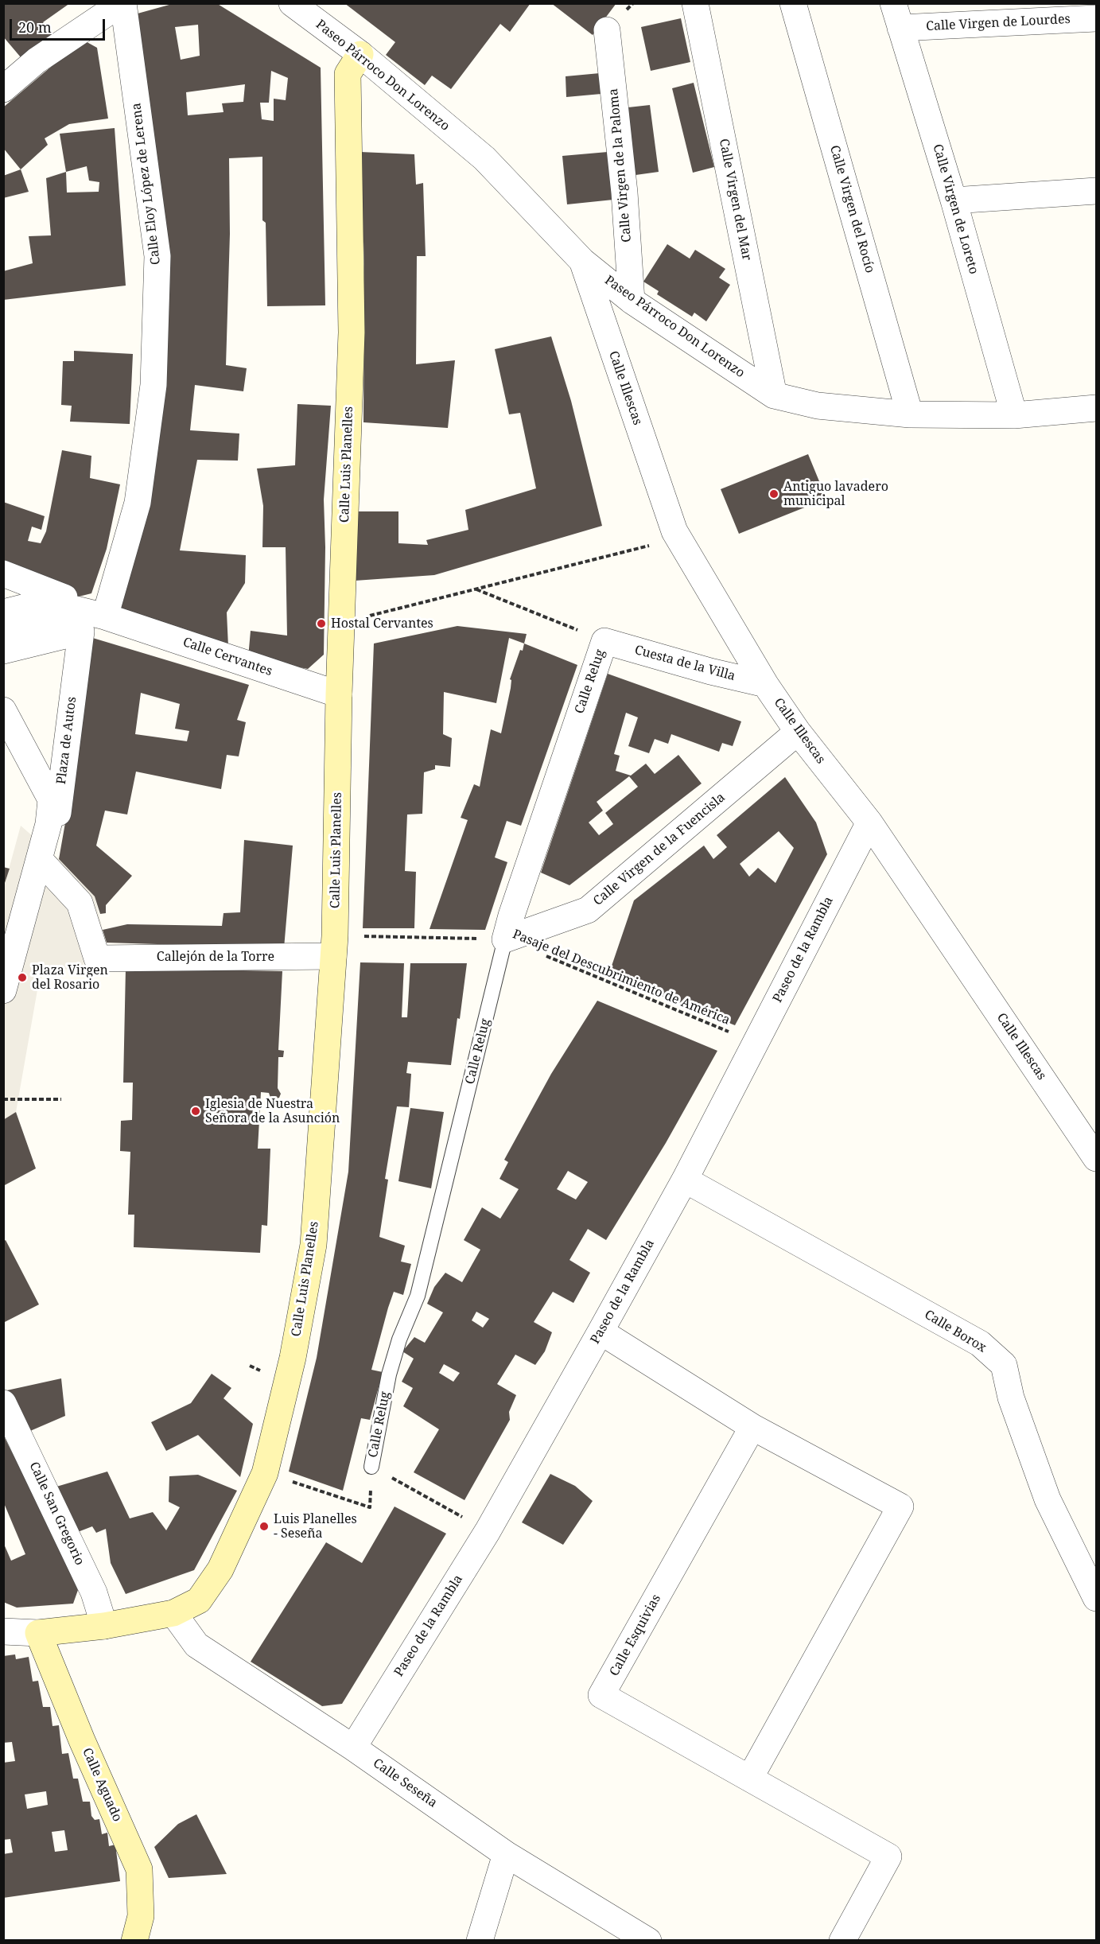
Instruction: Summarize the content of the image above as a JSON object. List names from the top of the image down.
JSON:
{
  "streets": {
    "street": [
      "Calle Virgen de Lourdes",
      "Paseo Párroco Don Lorenzo",
      "Calle Virgen de la Paloma",
      "Calle Eloy López de Lerena",
      "Calle Virgen del Mar",
      "Calle Virgen del Rocío",
      "Calle Virgen de Loreto",
      "Calle Illescas",
      "Calle Luis Planelles",
      "Calle Cervantes",
      "Cuesta de la Villa",
      "Calle Relug",
      "Plaza de Autos",
      "Calle Virgen de la Fuencisla",
      "Paseo de la Rambla",
      "Callejón de la Torre",
      "Calle Borox",
      "Calle San Gregorio",
      "Calle Esquivias",
      "Calle Seseña",
      "Calle Aguado"
    ],
    "path": ["Pasaje del Descubrimiento de América"]
  },
  "crossings": [
    ["Calle Virgen de Lourdes", "Calle Virgen de Loreto"],
    ["Paseo Párroco Don Lorenzo", "Calle Virgen de la Paloma"],
    ["Paseo Párroco Don Lorenzo", "Calle Virgen del Mar"],
    ["Paseo Párroco Don Lorenzo", "Calle Virgen del Rocío"],
    ["Paseo Párroco Don Lorenzo", "Calle Virgen de Loreto"],
    ["Paseo Párroco Don Lorenzo", "Calle Illescas"],
    ["Paseo Párroco Don Lorenzo", "Calle Luis Planelles"],
    ["Calle Eloy López de Lerena", "Calle Cervantes"],
    ["Calle Eloy López de Lerena", "Plaza de Autos"],
    ["Calle Illescas", "Cuesta de la Villa"],
    ["Calle Illescas", "Calle Virgen de la Fuencisla"],
    ["Calle Illescas", "Paseo de la Rambla"],
    ["Calle Luis Planelles", "Calle Cervantes"],
    ["Calle Luis Planelles", "Callejón de la Torre"],
    ["Calle Luis Planelles", "Pasaje del Descubrimiento de América"],
    ["Calle Luis Planelles", "Calle San Gregorio"],
    ["Calle Luis Planelles", "Calle Seseña"],
    ["Calle Luis Planelles", "Calle Aguado"],
    ["Calle Cervantes", "Plaza de Autos"],
    ["Cuesta de la Villa", "Calle Relug"],
    ["Calle Relug", "Calle Virgen de la Fuencisla"],
    ["Calle Relug", "Pasaje del Descubrimiento de América"],
    ["Calle Virgen de la Fuencisla", "Pasaje del Descubrimiento de América"],
    ["Paseo de la Rambla", "Pasaje del Descubrimiento de América"],
    ["Paseo de la Rambla", "Calle Borox"],
    ["Paseo de la Rambla", "Calle Seseña"],
    ["Callejón de la Torre", "Pasaje del Descubrimiento de América"]
  ],
  "places": [
    "Antiguo lavadero municipal",
    "Hostal Cervantes",
    "Plaza Virgen del Rosario",
    "Iglesia de Nuestra Señora de la Asunción",
    "Luis Planelles - Seseña"
  ],
  "scale_bar": "20 m"
}
